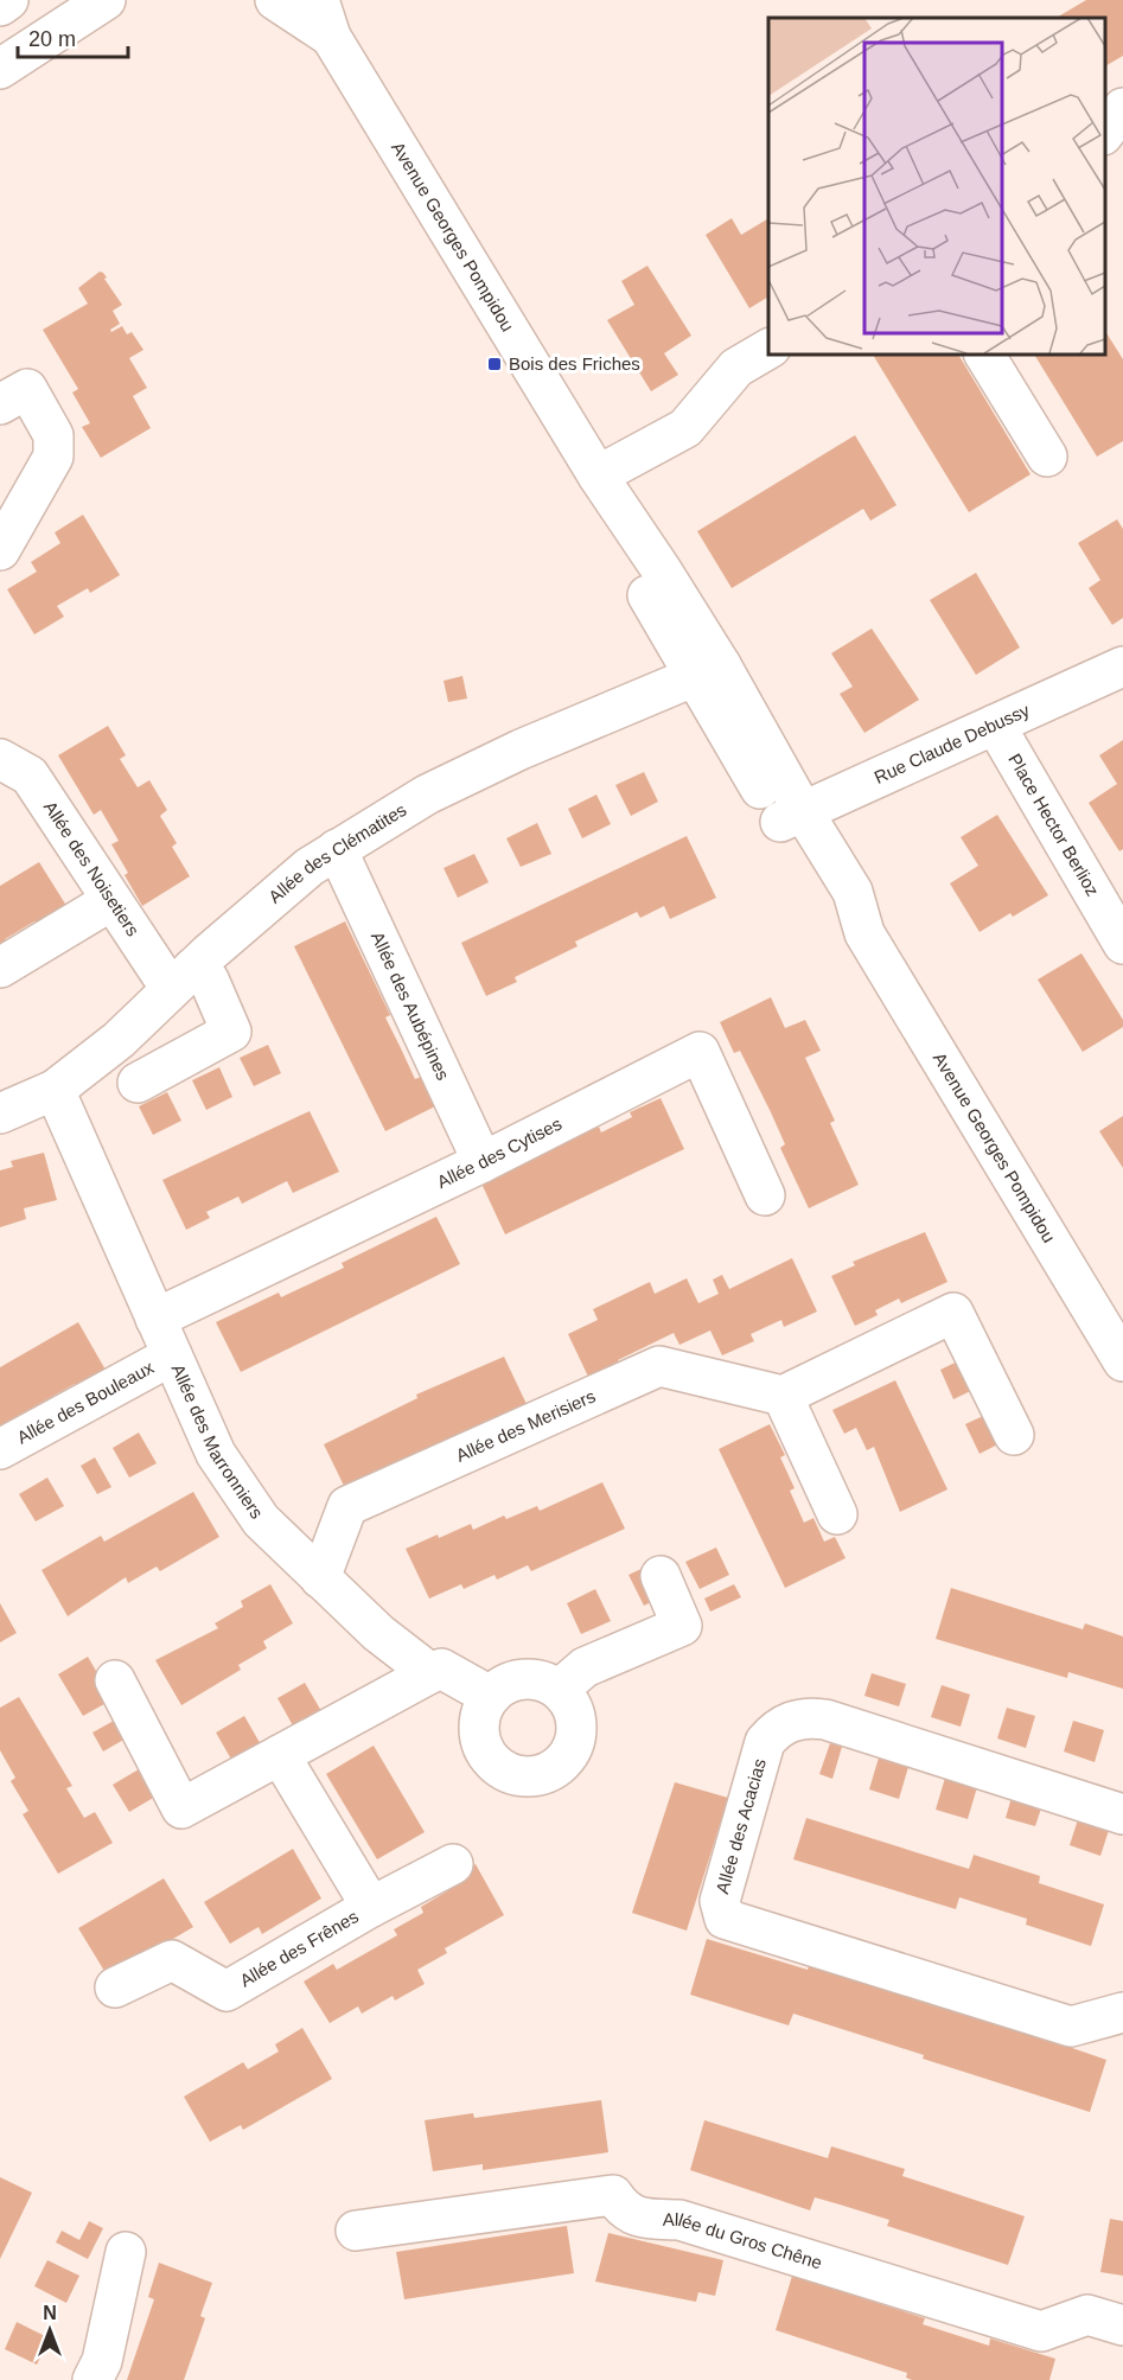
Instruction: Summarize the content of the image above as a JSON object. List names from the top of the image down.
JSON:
{
  "streets": {
    "street": [
      "Avenue Georges Pompidou",
      "Rue Claude Debussy",
      "Place Hector Berlioz",
      "Allée des Clématites",
      "Allée des Noisetiers",
      "Allée des Aubépines",
      "Allée des Cytises",
      "Allée des Bouleaux",
      "Allée des Merisiers",
      "Allée des Marronniers",
      "Allée des Acacias",
      "Allée des Frênes",
      "Allée du Gros Chêne"
    ]
  },
  "crossings": [
    ["Avenue Georges Pompidou", "Rue Claude Debussy"],
    ["Avenue Georges Pompidou", "Allée des Clématites"],
    ["Rue Claude Debussy", "Place Hector Berlioz"],
    ["Allée des Clématites", "Allée des Noisetiers"],
    ["Allée des Clématites", "Allée des Aubépines"],
    ["Allée des Clématites", "Allée des Marronniers"],
    ["Allée des Aubépines", "Allée des Cytises"],
    ["Allée des Cytises", "Allée des Marronniers"],
    ["Allée des Bouleaux", "Allée des Marronniers"],
    ["Allée des Merisiers", "Allée des Marronniers"]
  ],
  "places": {
    "transit": ["Bois des Friches"]
  },
  "scale_bar": "20 m",
  "north": "top"
}
